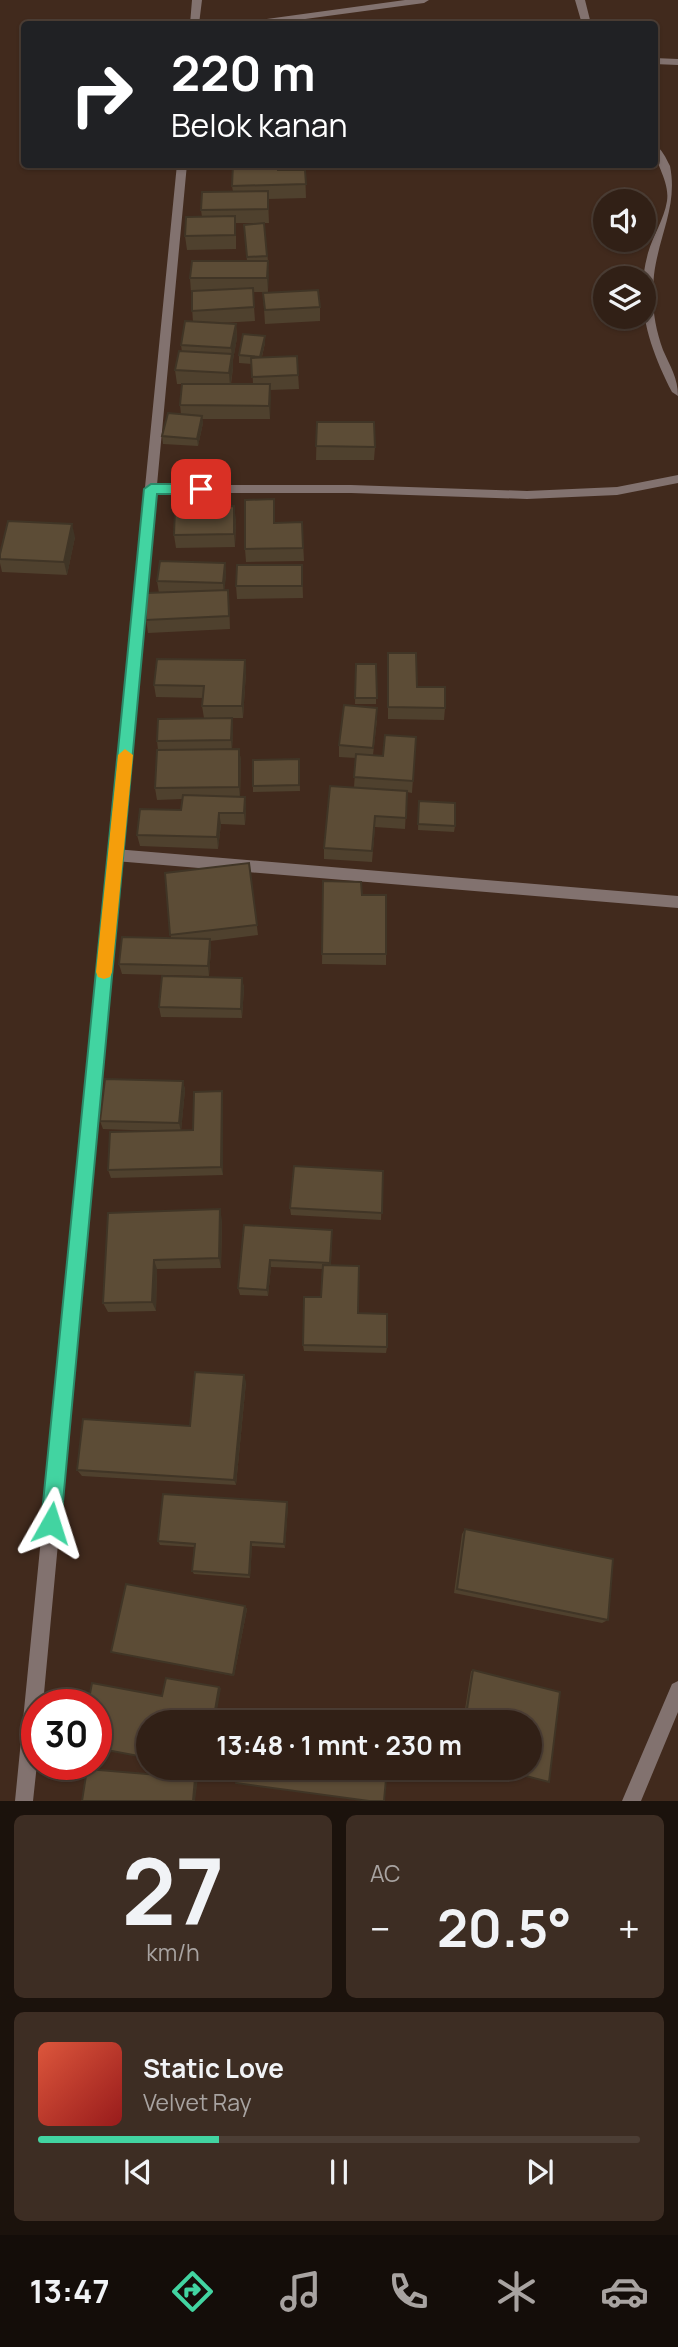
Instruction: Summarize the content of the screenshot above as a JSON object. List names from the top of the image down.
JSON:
{
  "page": {
    "turn": ["220 m", "Belok kanan"],
    "limit": "30",
    "trip": "13:48 · 1 mnt · 230 m",
    "tile": [
      ["27", "km/h"],
      "AC"
    ],
    "heat": ["−", "20.5°", "+"],
    "song": ["Static Love", "Velvet Ray"],
    "tabs": "13:47"
  }
}
